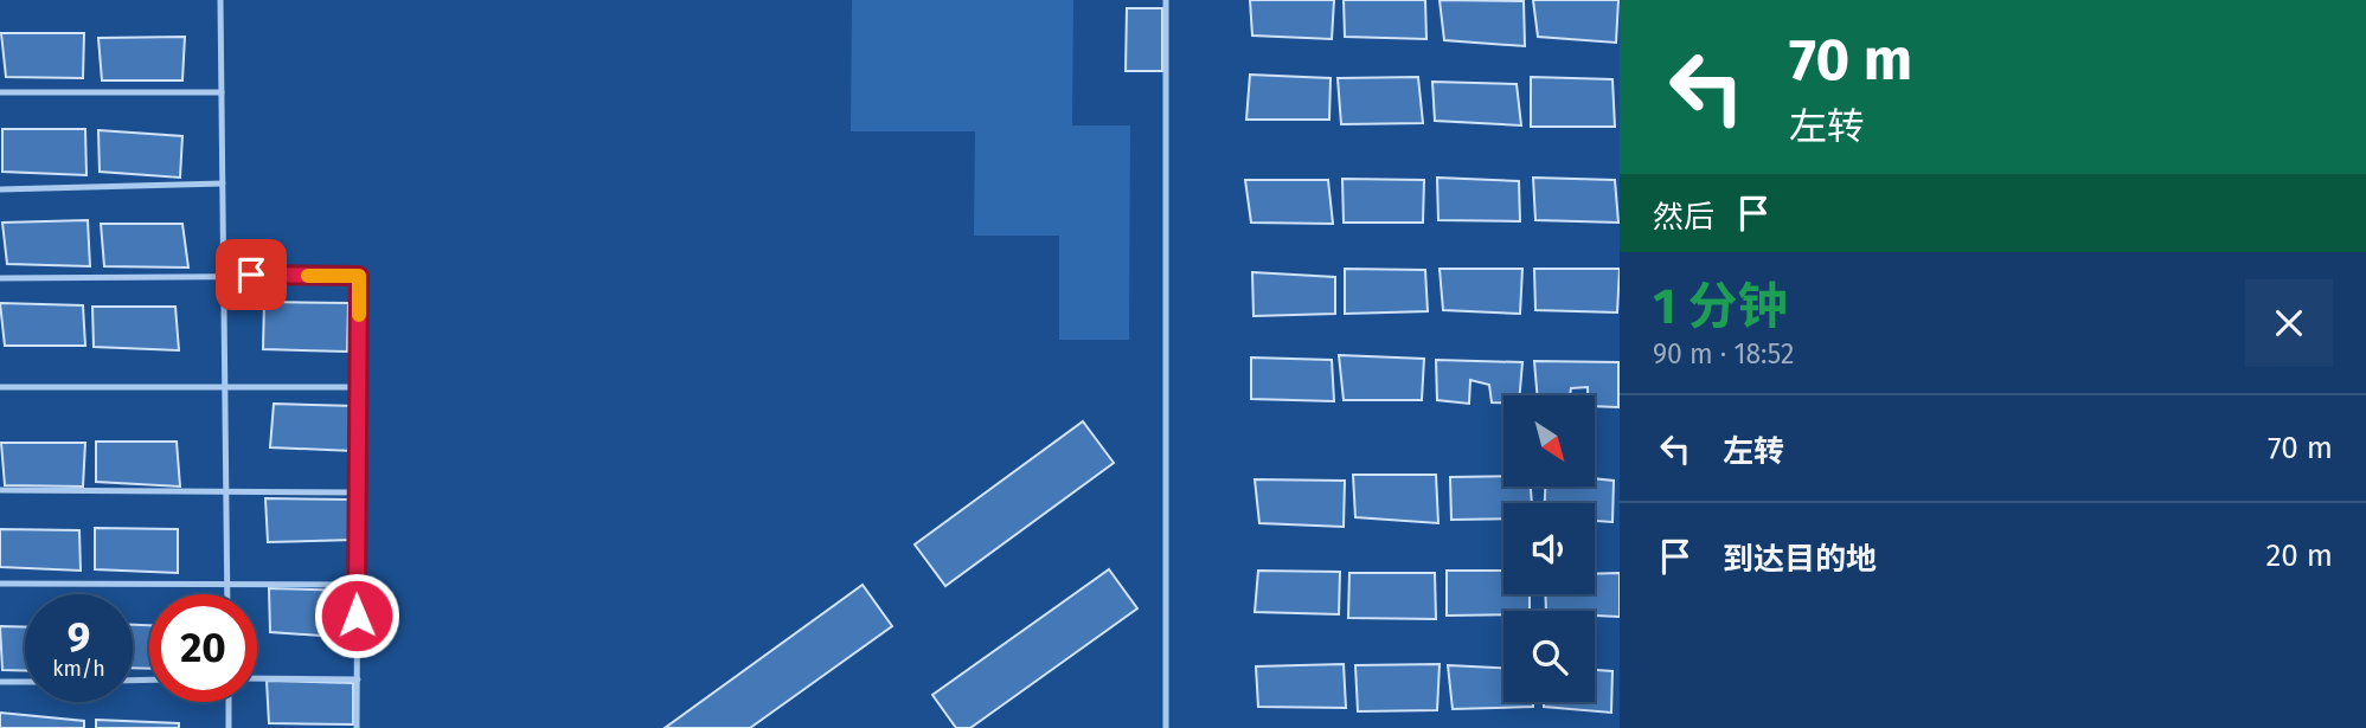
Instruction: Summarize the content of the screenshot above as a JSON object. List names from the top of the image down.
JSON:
{
  "north": "bottom right",
  "page": {
    "turn": ["70 m", "左转"],
    "then": "然后",
    "heading": ["1 分钟", "90 m · 18:52"],
    "list": [
      {
        "name": "左转",
        "value": "70 m"
      },
      {
        "name": "到达目的地",
        "value": "20 m"
      }
    ],
    "speed": "9 km/h",
    "limit": "20"
  }
}
